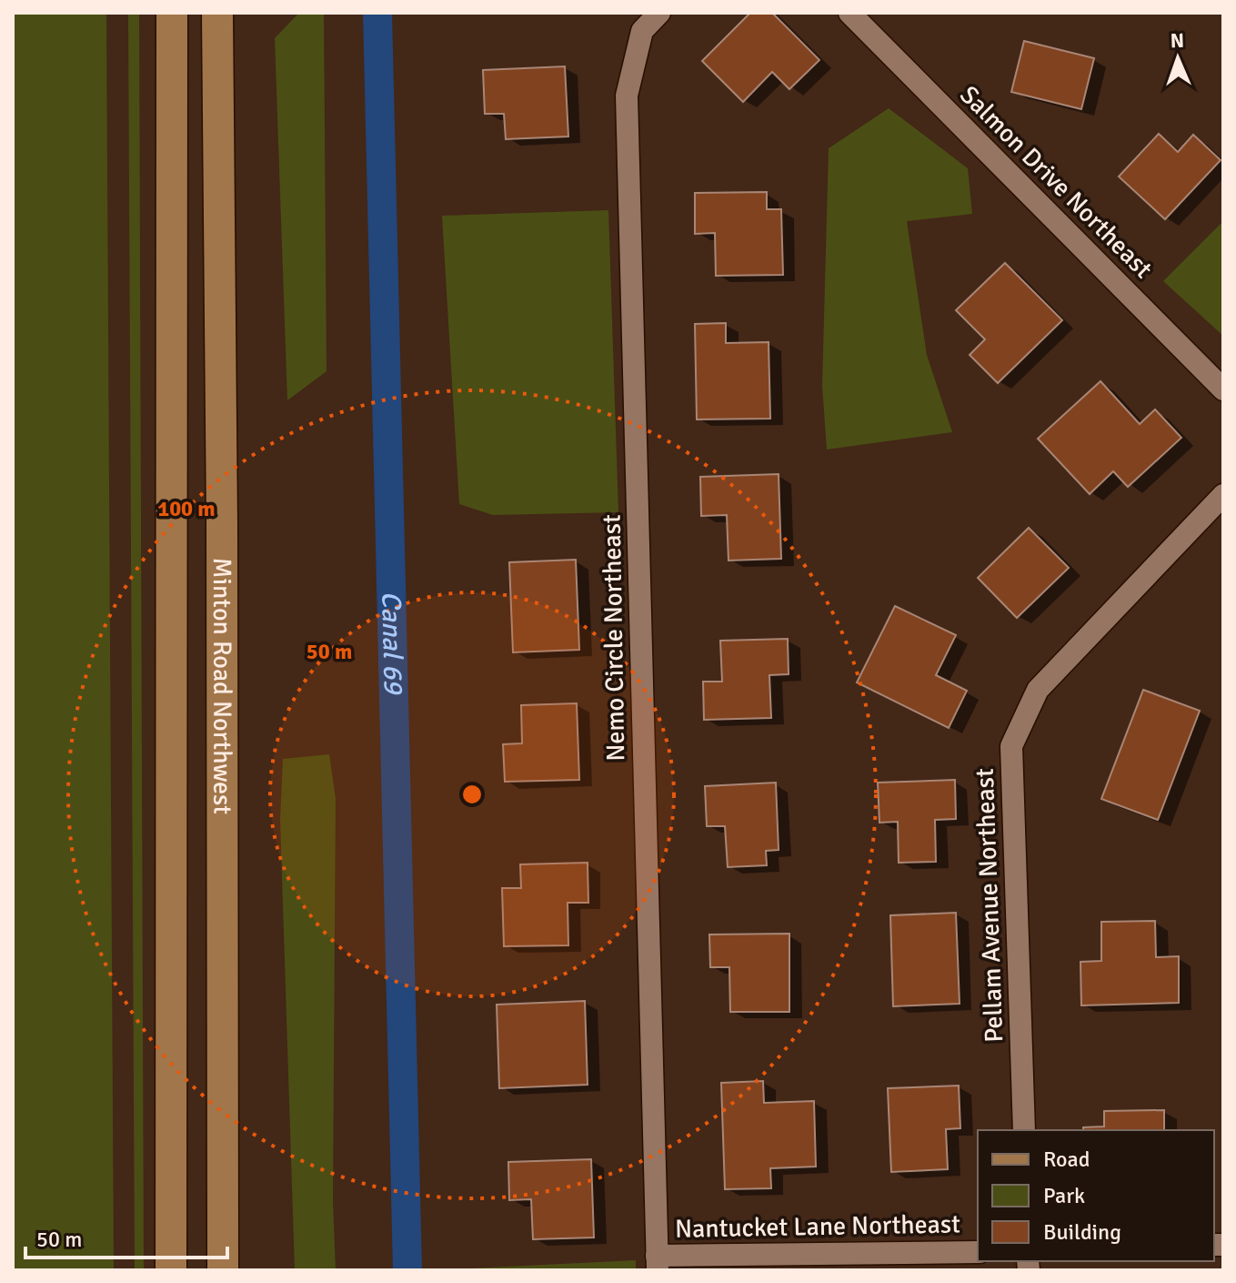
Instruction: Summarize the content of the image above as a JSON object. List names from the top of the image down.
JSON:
{
  "streets": {
    "main road": ["Minton Road Northwest"],
    "street": [
      "Salmon Drive Northeast",
      "Nemo Circle Northeast",
      "Pellam Avenue Northeast",
      "Nantucket Lane Northeast"
    ]
  },
  "crossings": [
    ["Nemo Circle Northeast", "Nantucket Lane Northeast"]
  ],
  "water": ["Canal 69"],
  "legend": ["Road", "Park", "Building"],
  "scale_bar": "50 m",
  "north": "top",
  "rings": ["100 m", "50 m"]
}
